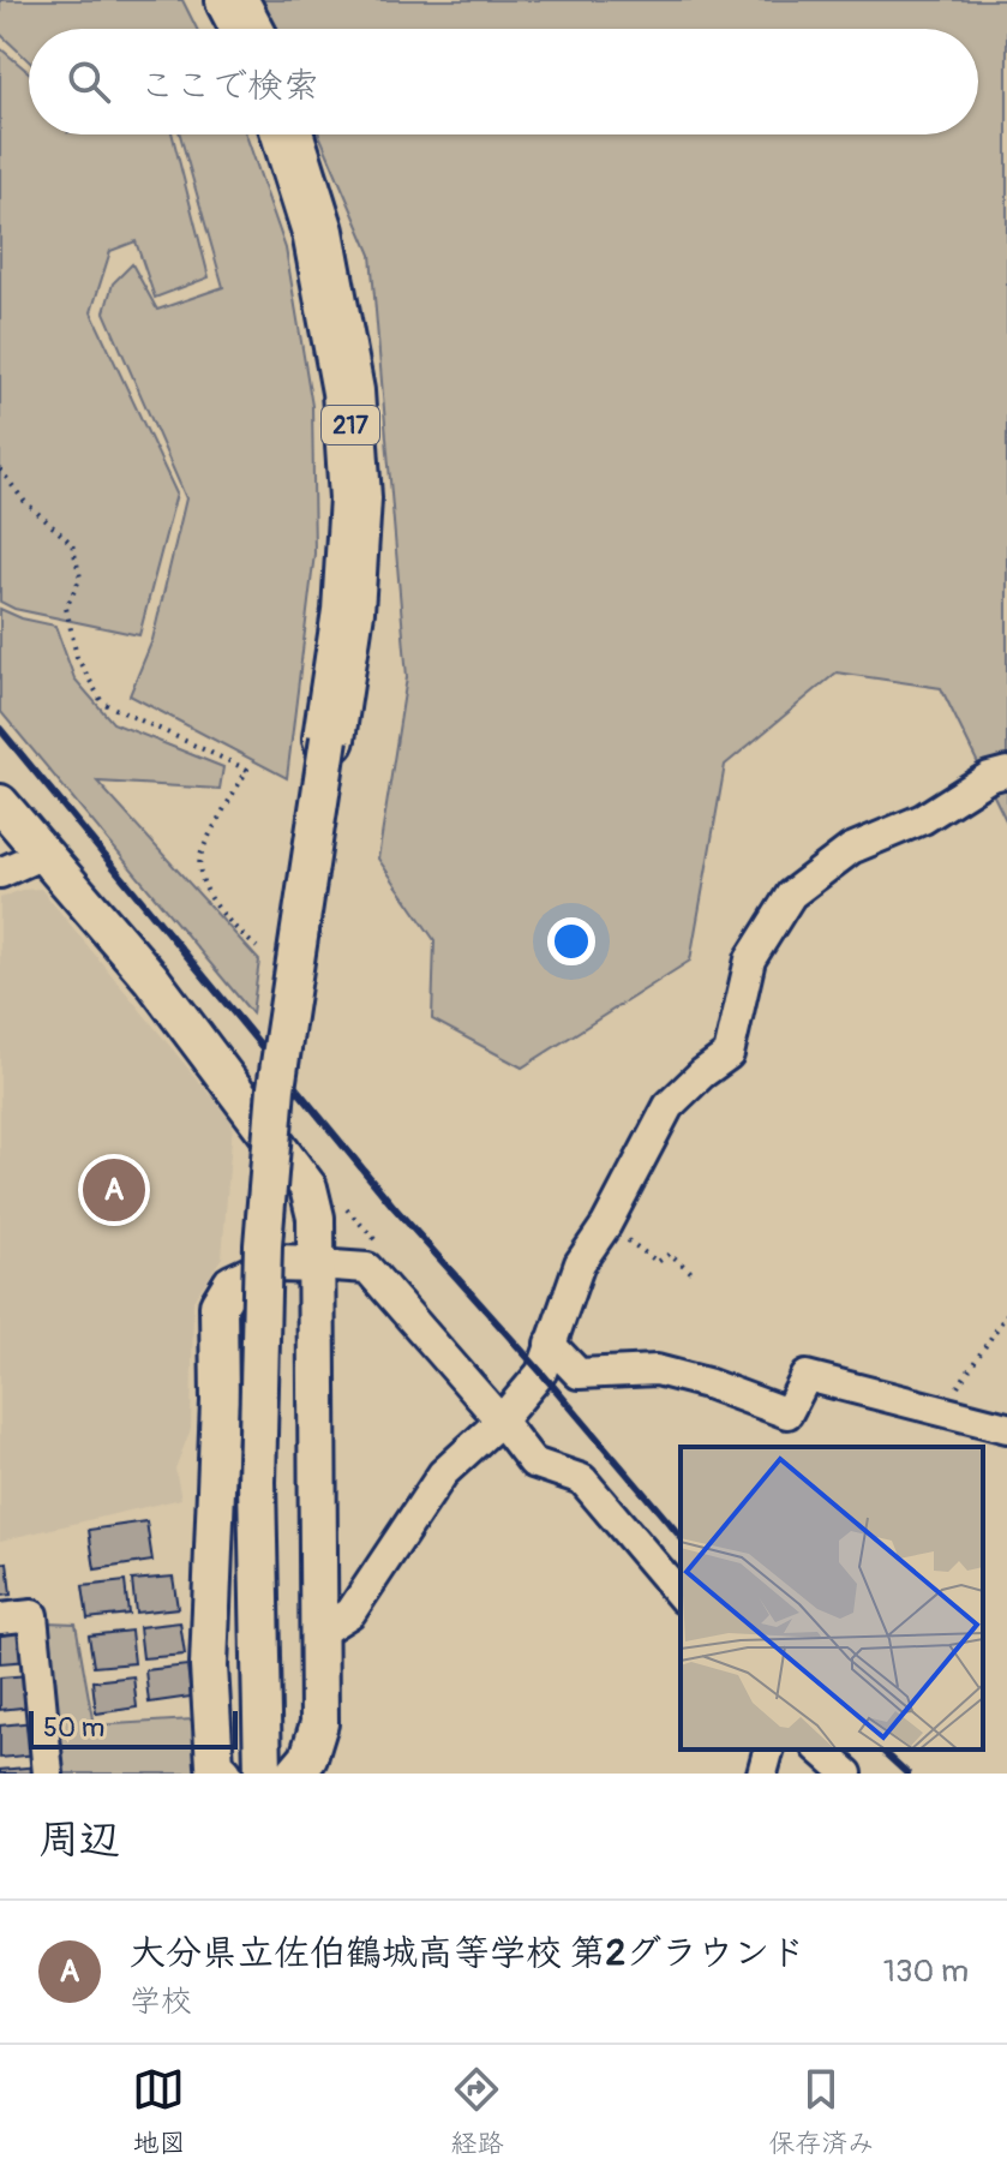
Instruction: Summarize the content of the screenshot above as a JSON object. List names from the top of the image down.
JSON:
{
  "streets": {
    "highway": ["217"]
  },
  "scale_bar": "50 m",
  "page": {
    "search": "ここで検索",
    "pins": "A",
    "scale": "50 m",
    "heading": "周辺",
    "list": [
      {
        "mark": "A",
        "name": "大分県立佐伯鶴城高等学校 第2グラウンド",
        "note": "学校",
        "value": "130 m"
      }
    ],
    "nav": ["地図", "経路", "保存済み"]
  }
}
